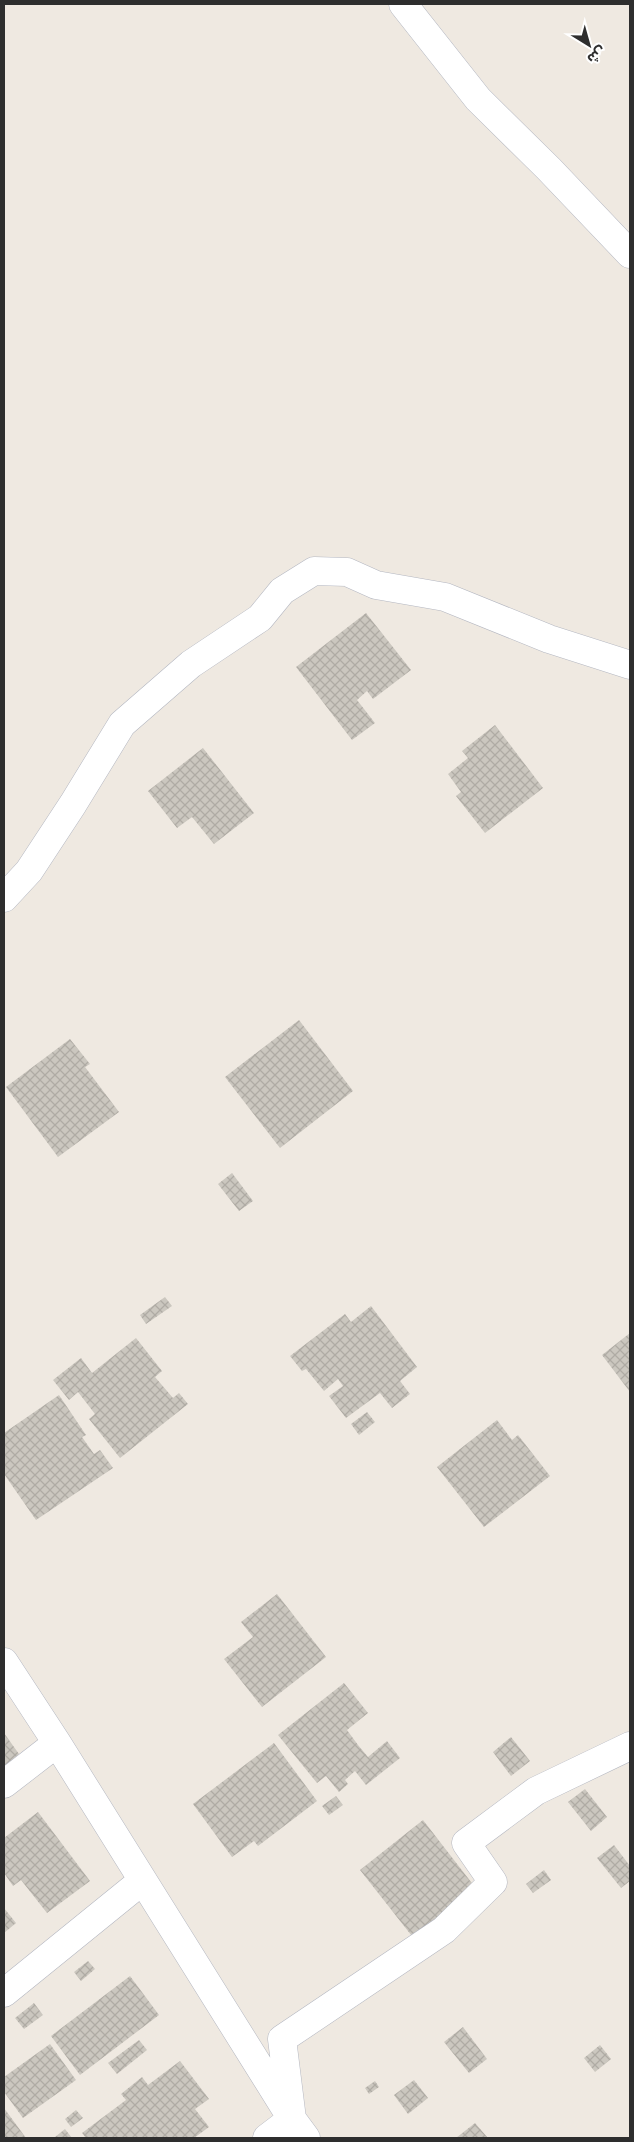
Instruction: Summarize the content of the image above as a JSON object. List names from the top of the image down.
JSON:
{
  "north": "bottom right"
}
